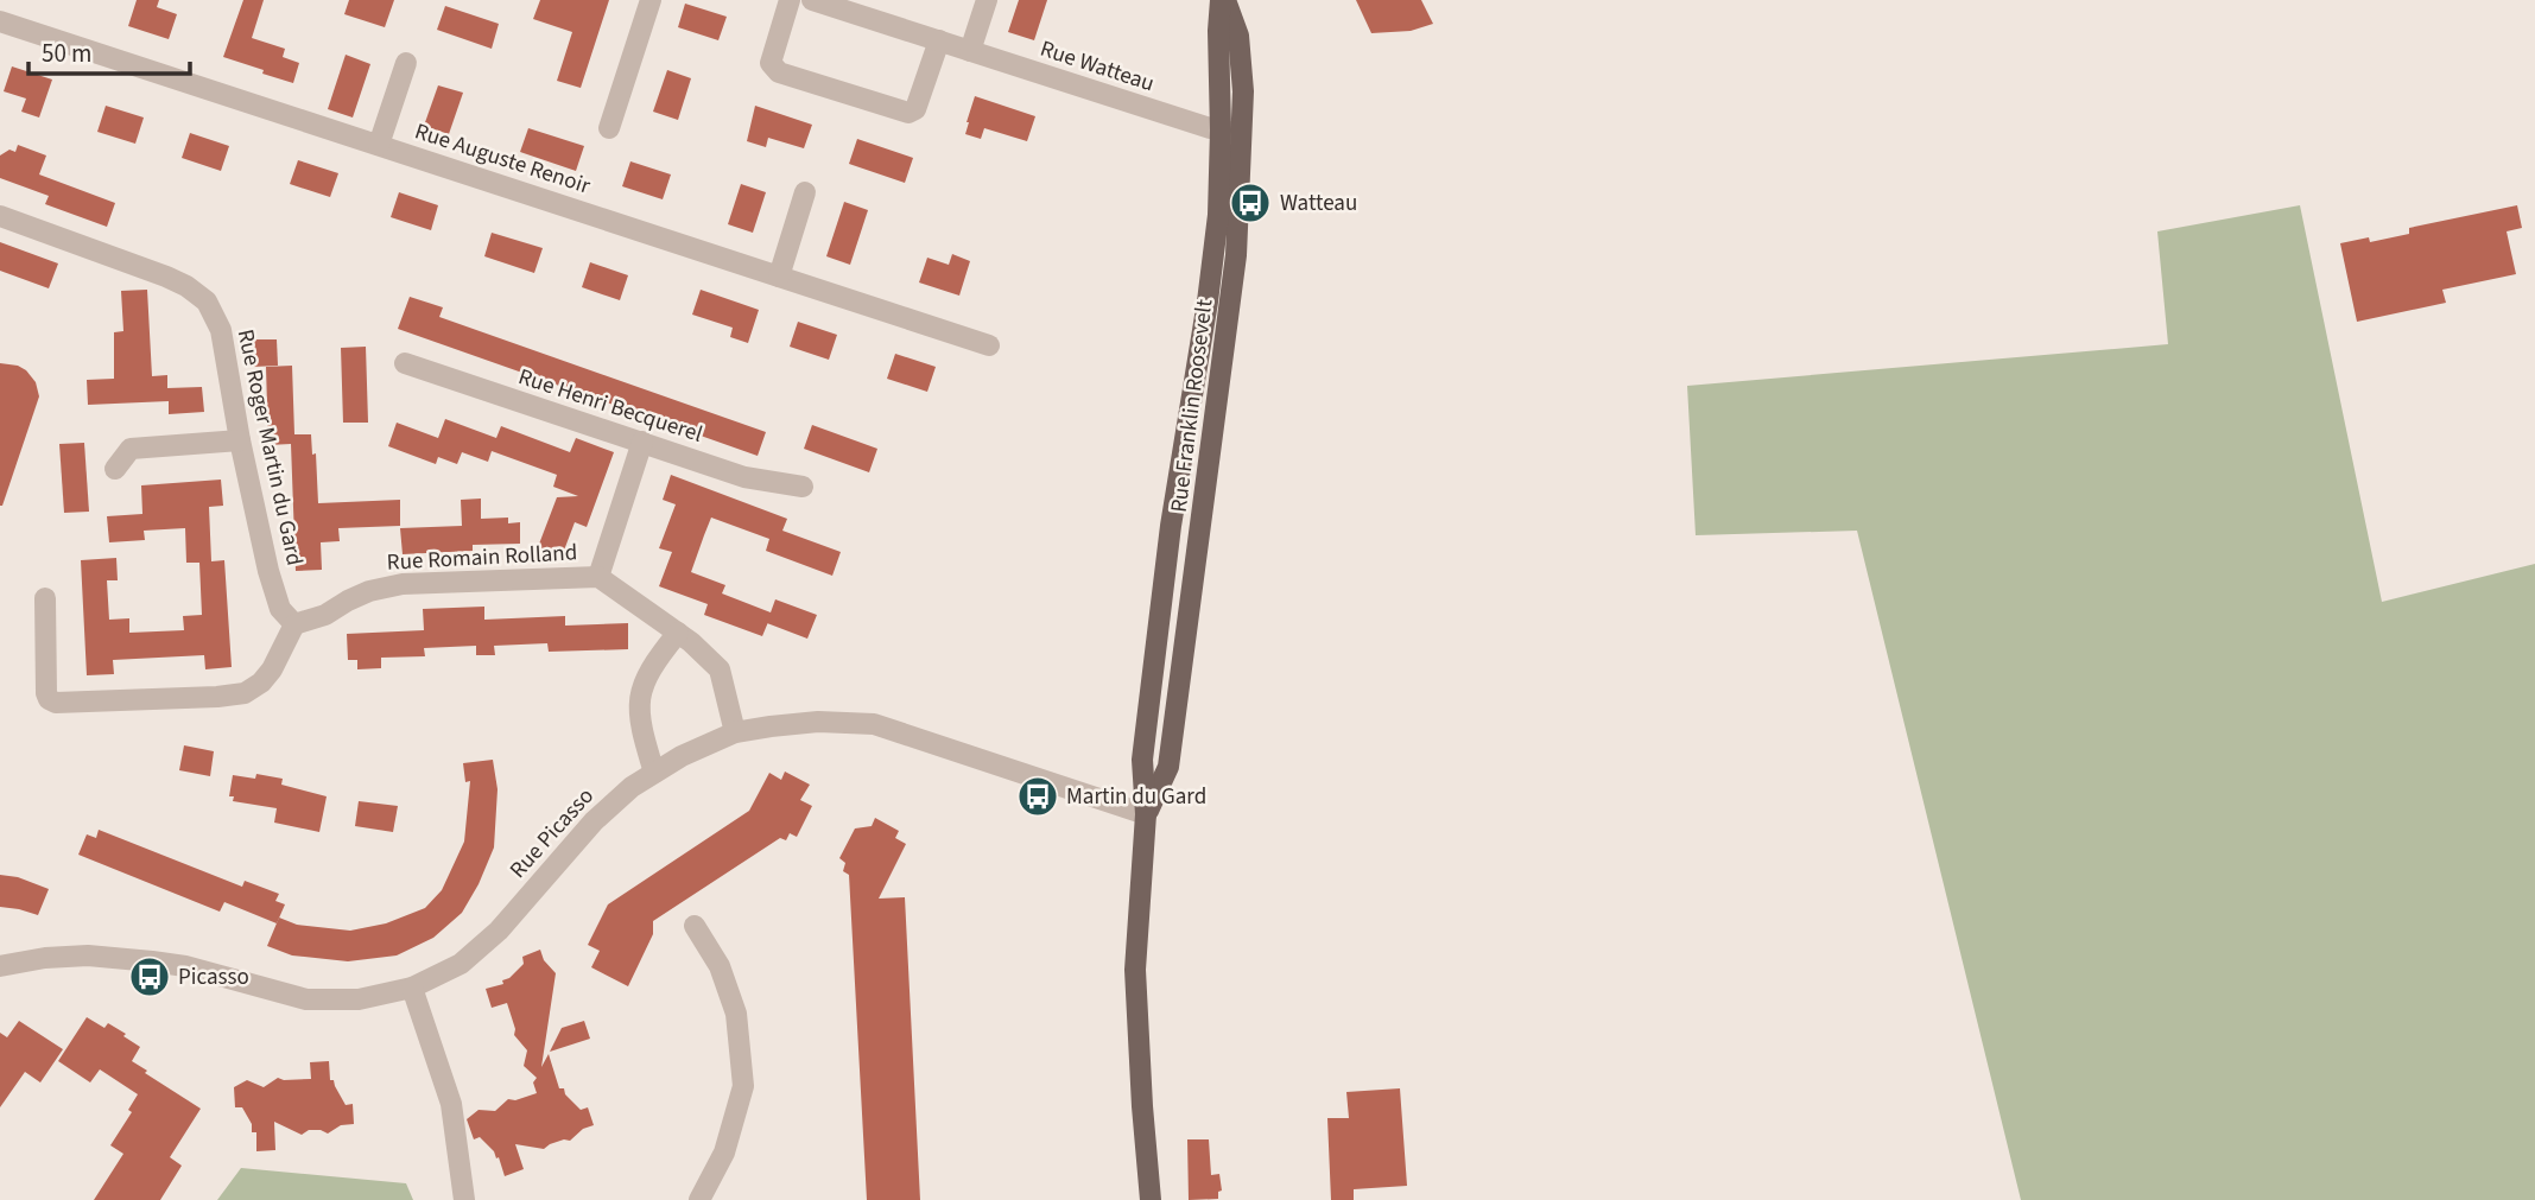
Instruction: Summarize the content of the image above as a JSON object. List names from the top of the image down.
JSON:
{
  "streets": {
    "main road": ["Rue Franklin Roosevelt"],
    "street": [
      "Rue Watteau",
      "Rue Auguste Renoir",
      "Rue Henri Becquerel",
      "Rue Roger Martin du Gard",
      "Rue Romain Rolland",
      "Rue Picasso"
    ]
  },
  "crossings": [
    ["Rue Watteau", "Rue Franklin Roosevelt"],
    ["Rue Franklin Roosevelt", "Rue Picasso"],
    ["Rue Roger Martin du Gard", "Rue Romain Rolland"],
    ["Rue Romain Rolland", "Rue Picasso"]
  ],
  "places": {
    "bus stop": ["Watteau", "Martin du Gard", "Picasso"]
  },
  "scale_bar": "50 m"
}
